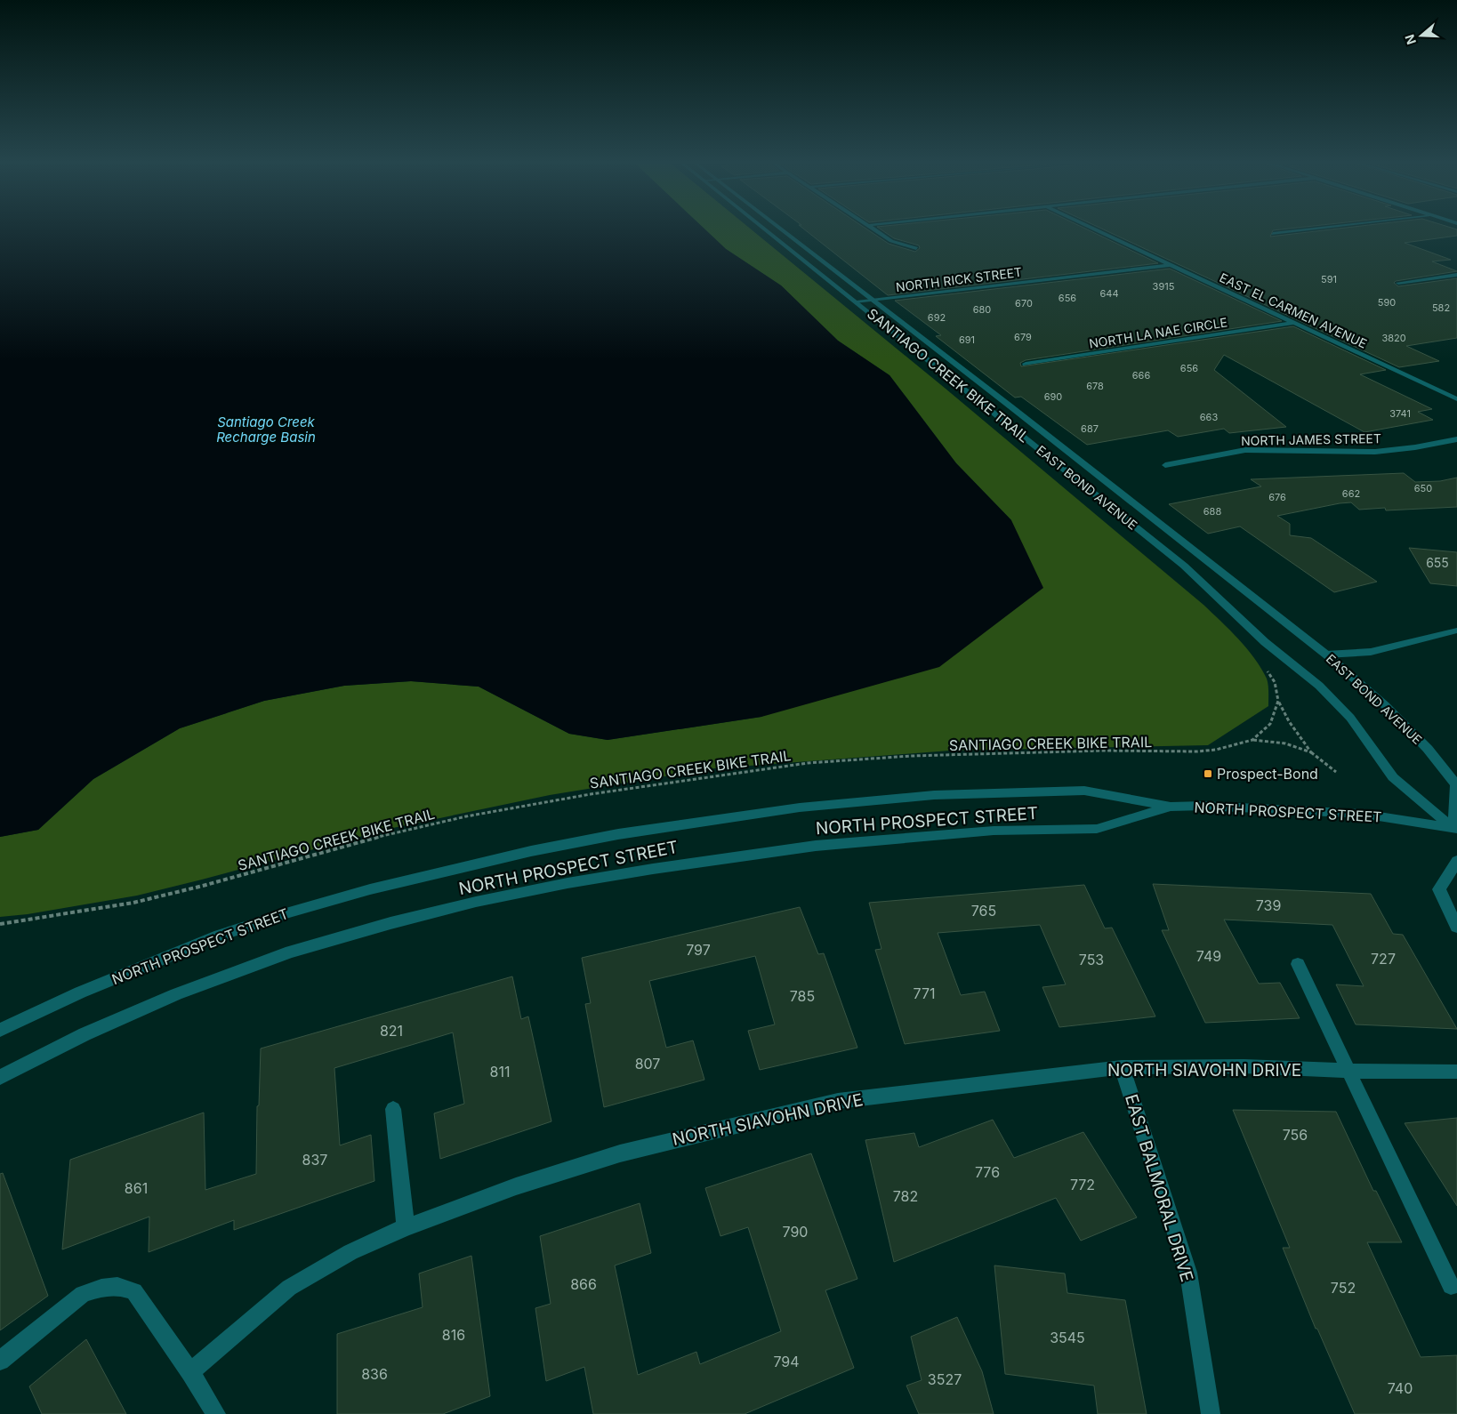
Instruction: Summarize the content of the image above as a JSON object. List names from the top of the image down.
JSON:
{
  "streets": {
    "street": [
      "NORTH RICK STREET",
      "EAST EL CARMEN AVENUE",
      "NORTH LA NAE CIRCLE",
      "NORTH JAMES STREET",
      "EAST BOND AVENUE",
      "NORTH PROSPECT STREET",
      "NORTH SIAVOHN DRIVE",
      "EAST BALMORAL DRIVE"
    ],
    "path": ["SANTIAGO CREEK BIKE TRAIL"]
  },
  "crossings": [
    ["NORTH RICK STREET", "EAST EL CARMEN AVENUE"],
    ["NORTH RICK STREET", "EAST BOND AVENUE"],
    ["EAST EL CARMEN AVENUE", "NORTH LA NAE CIRCLE"],
    ["EAST BOND AVENUE", "NORTH PROSPECT STREET"],
    ["NORTH SIAVOHN DRIVE", "EAST BALMORAL DRIVE"]
  ],
  "water": ["Santiago Creek Recharge Basin"],
  "places": {
    "transit": ["Prospect-Bond"]
  },
  "house_numbers": [
    "591",
    "3915",
    "644",
    "656",
    "590",
    "670",
    "582",
    "680",
    "692",
    "679",
    "3820",
    "691",
    "656",
    "666",
    "678",
    "690",
    "3741",
    "663",
    "687",
    "650",
    "662",
    "676",
    "688",
    "655",
    "739",
    "765",
    "797",
    "749",
    "727",
    "753",
    "771",
    "785",
    "821",
    "807",
    "811",
    "756",
    "837",
    "776",
    "772",
    "861",
    "782",
    "790",
    "866",
    "752",
    "816",
    "3545",
    "794",
    "836",
    "3527",
    "740"
  ],
  "north": "left"
}
